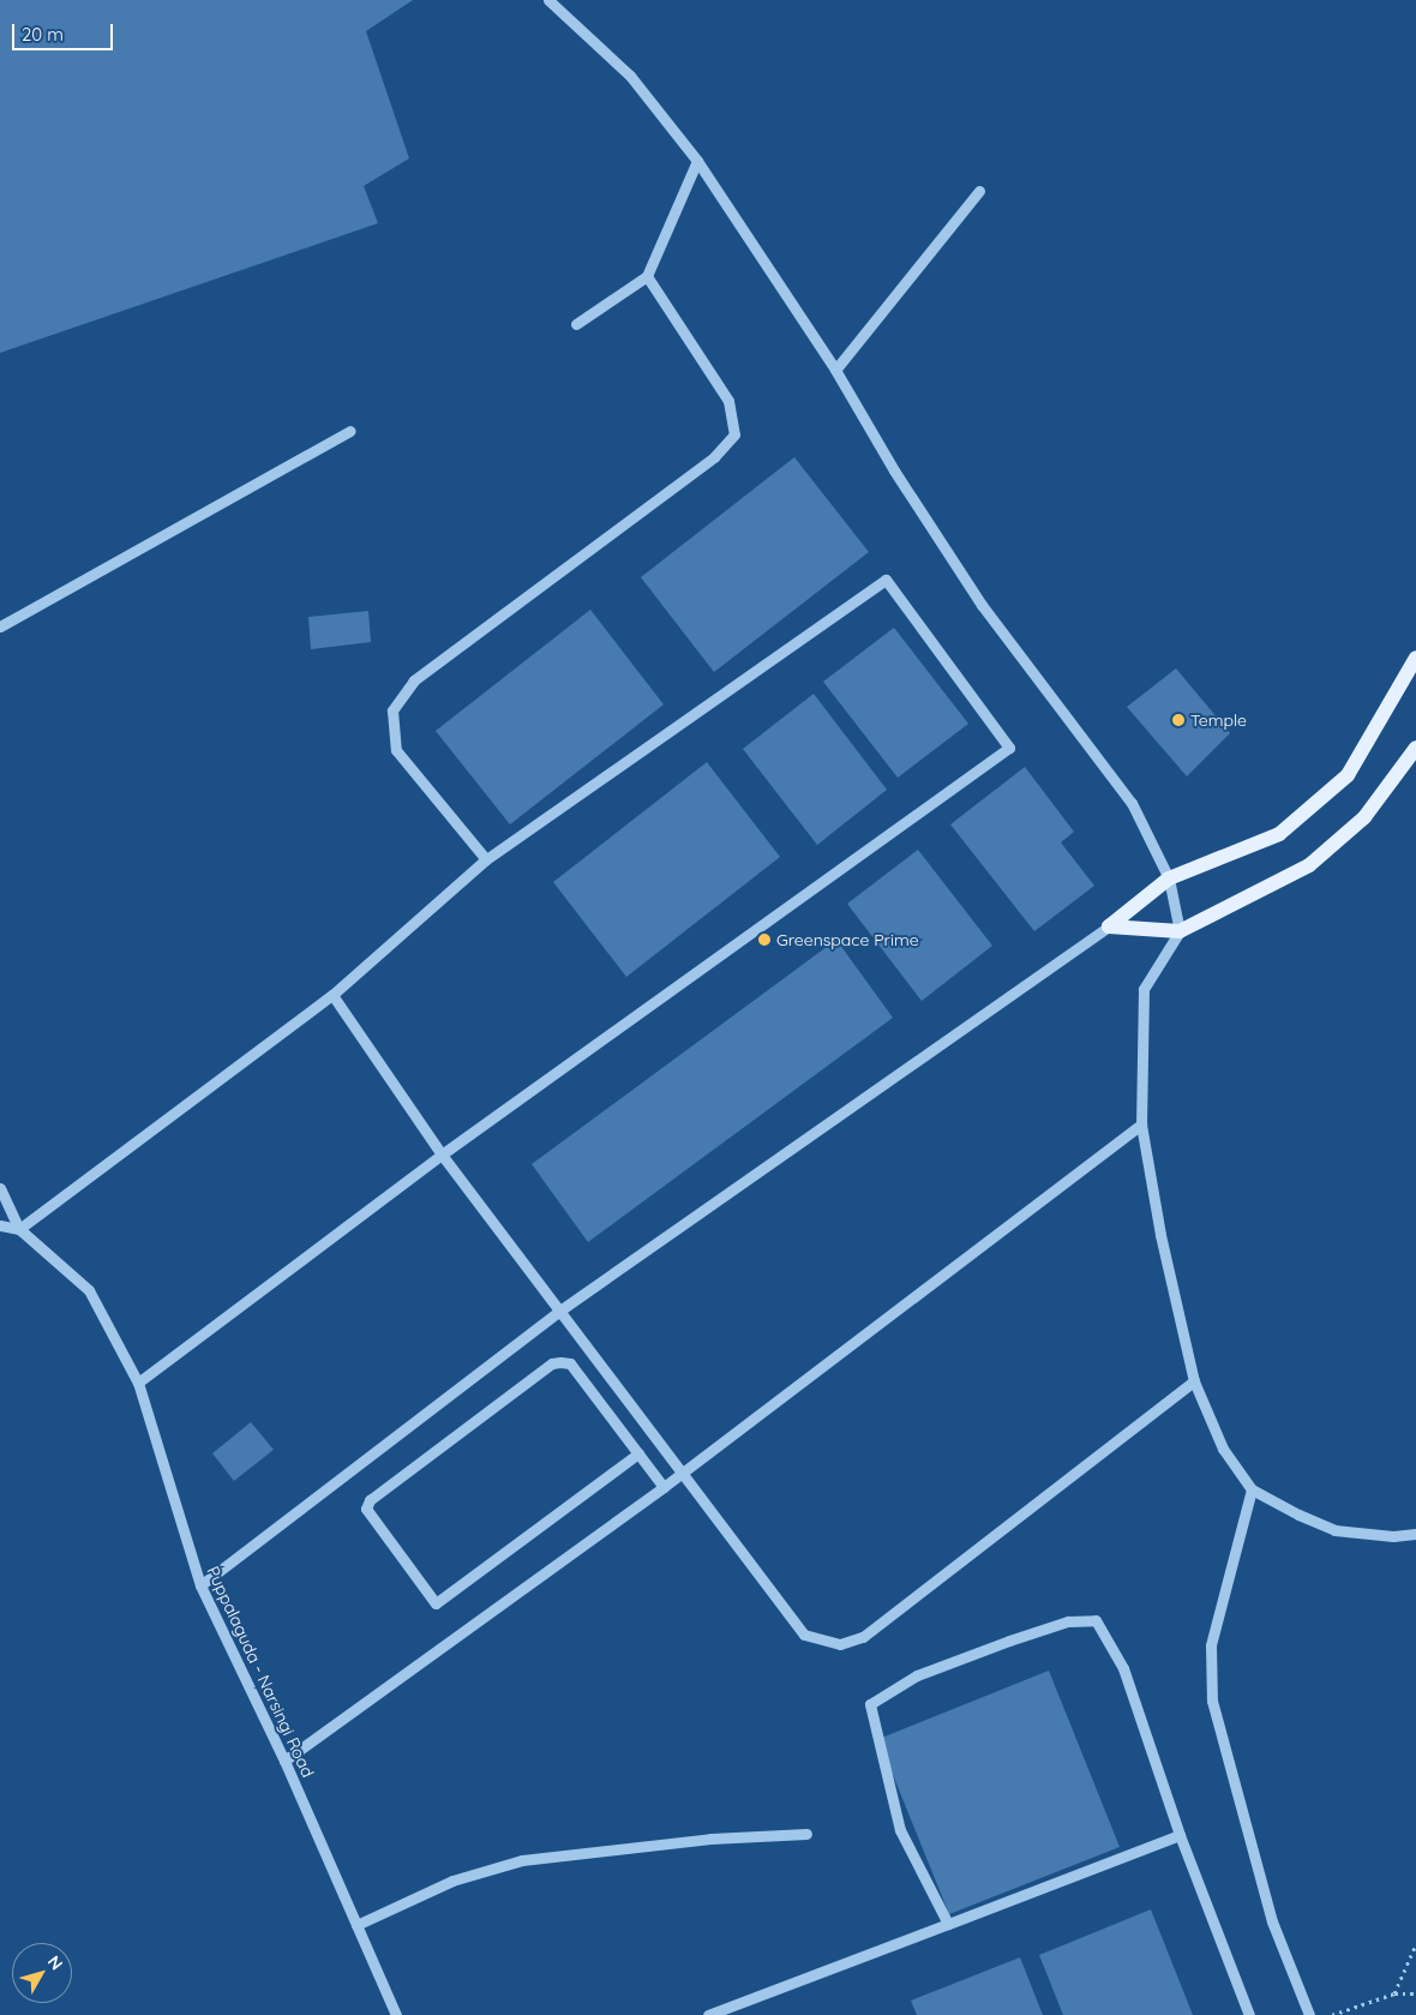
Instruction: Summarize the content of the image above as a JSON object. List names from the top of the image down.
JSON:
{
  "streets": {
    "street": ["Puppalaguda - Narsingi Road"]
  },
  "places": ["Temple", "Greenspace Prime"],
  "scale_bar": "20 m",
  "north": "top right"
}
